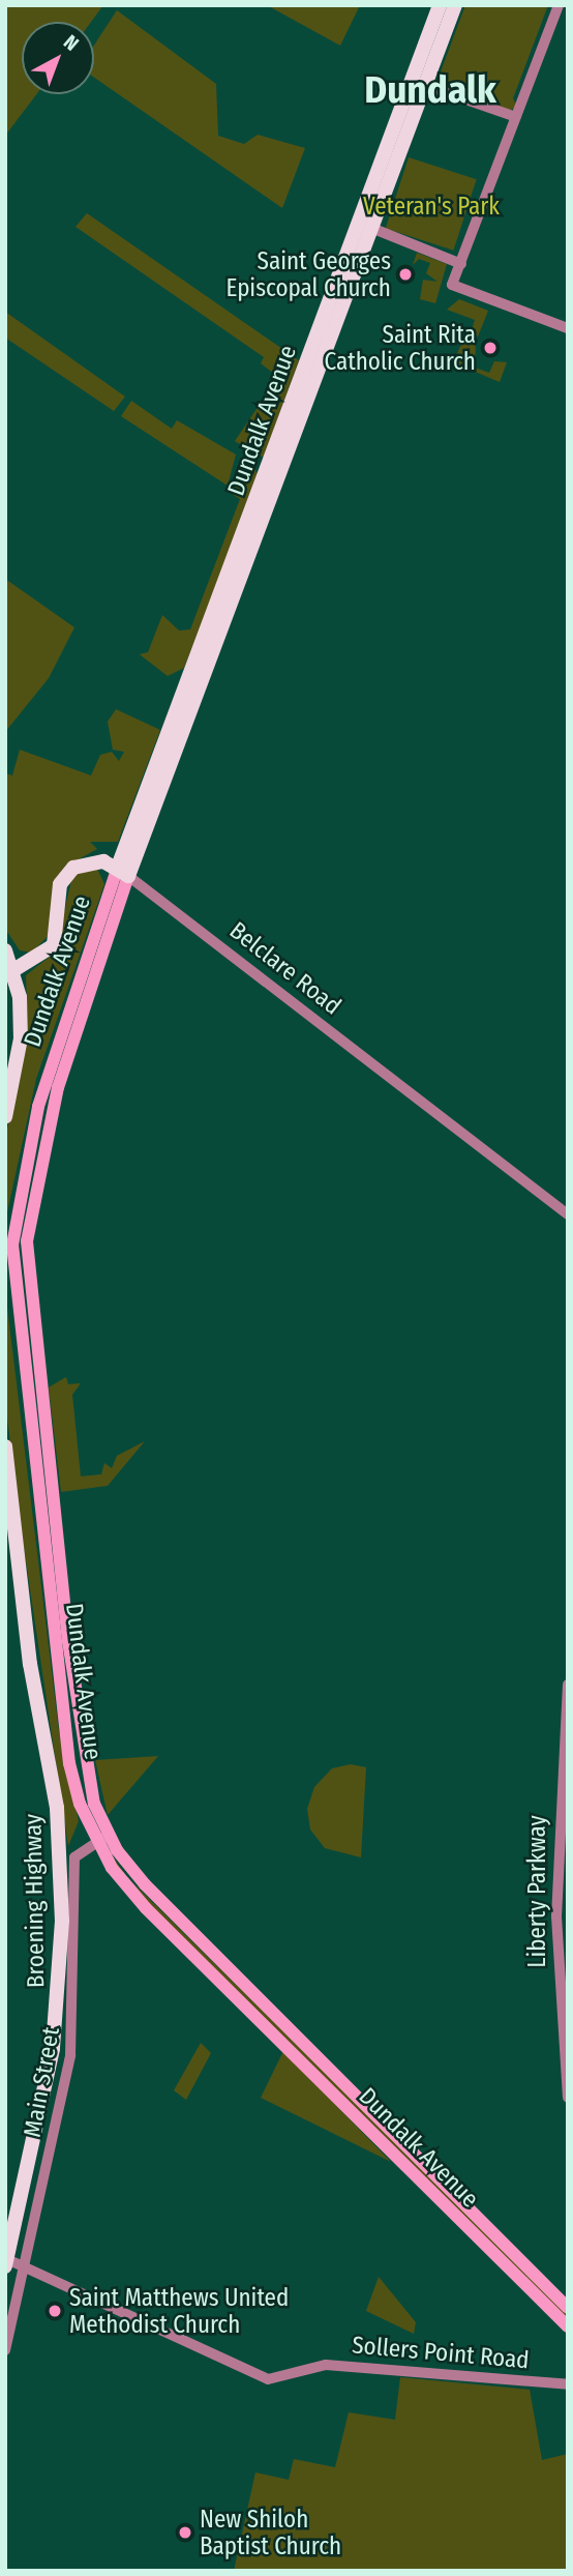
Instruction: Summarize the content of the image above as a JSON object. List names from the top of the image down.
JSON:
{
  "streets": {
    "main road": ["Dundalk Avenue", "Broening Highway"],
    "street": [
      "Belclare Road",
      "Liberty Parkway",
      "Main Street",
      "Sollers Point Road"
    ]
  },
  "crossings": [
    ["Dundalk Avenue", "Belclare Road"],
    ["Dundalk Avenue", "Main Street"],
    ["Main Street", "Sollers Point Road"]
  ],
  "districts": ["Dundalk"],
  "parks": ["Veteran's Park"],
  "places": [
    "Saint Georges Episcopal Church",
    "Saint Rita Catholic Church",
    "Saint Matthews United Methodist Church",
    "New Shiloh Baptist Church"
  ],
  "north": "top right"
}
